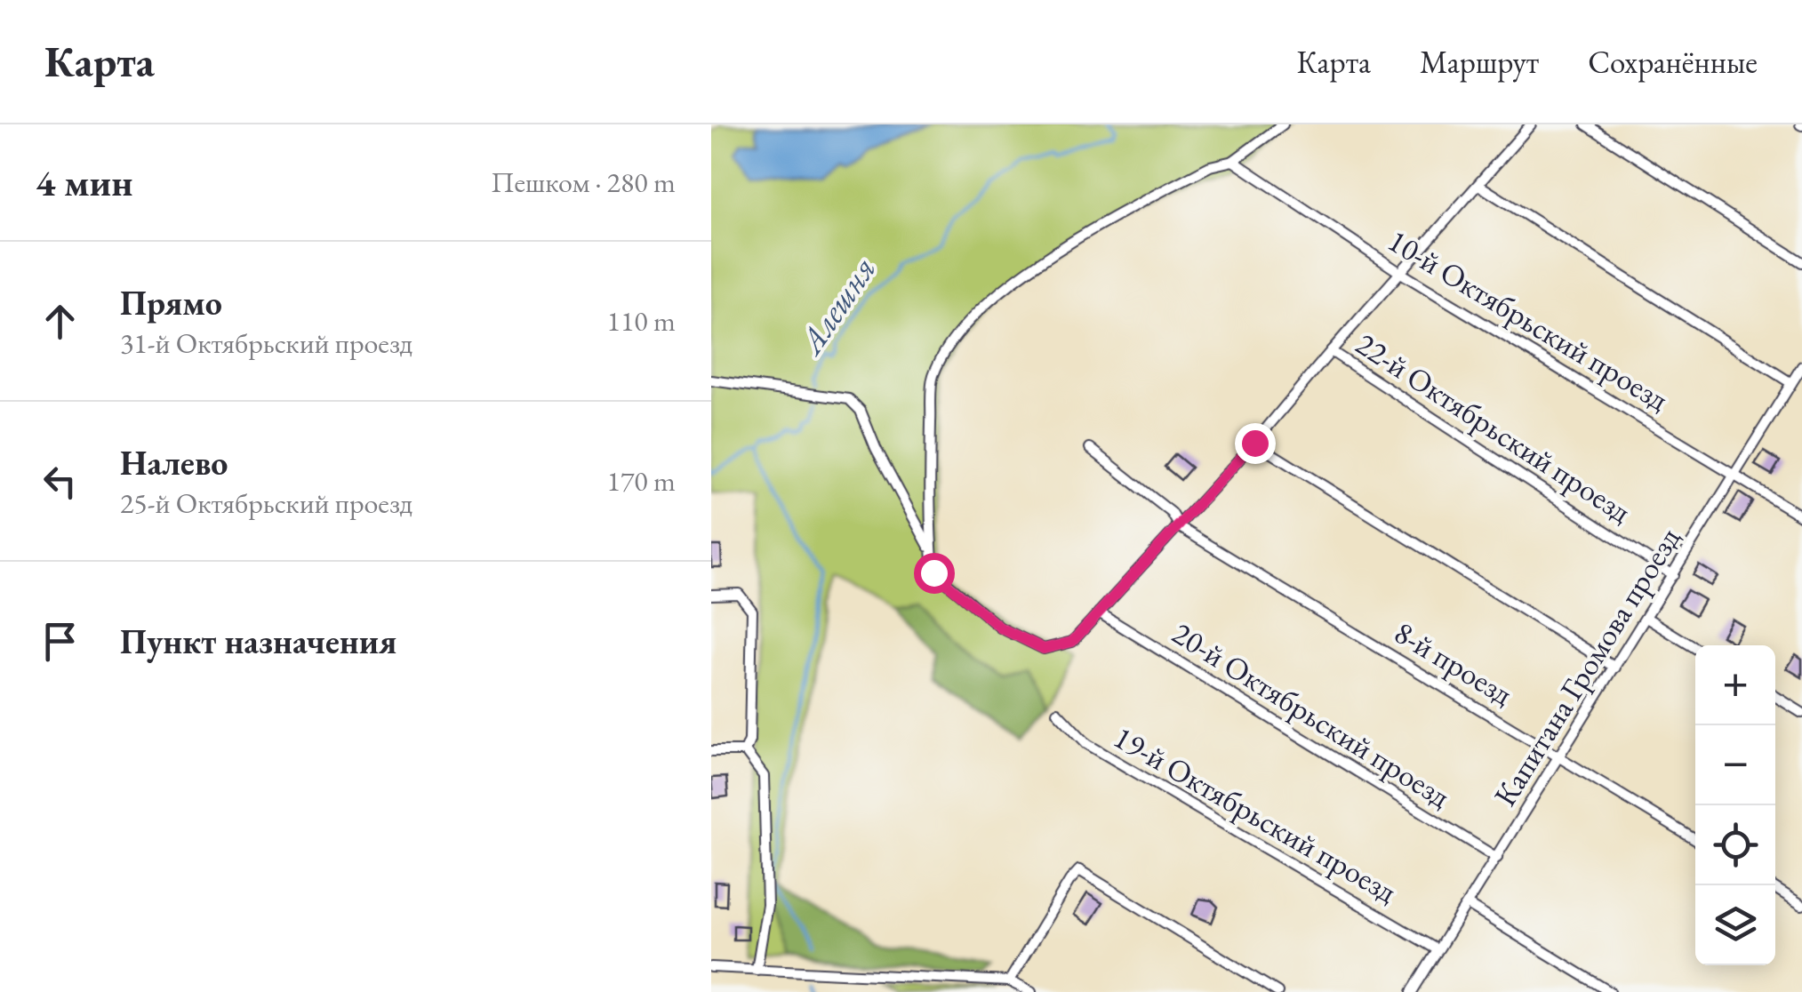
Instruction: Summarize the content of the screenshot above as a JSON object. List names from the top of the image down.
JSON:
{
  "streets": {
    "street": [
      "10-й Октябрьский проезд",
      "22-й Октябрьский проезд",
      "8-й проезд",
      "Капитана Громова проезд",
      "20-й Октябрьский проезд",
      "19-й Октябрьский проезд"
    ]
  },
  "crossings": [
    ["10-й Октябрьский проезд", "Капитана Громова проезд"],
    ["22-й Октябрьский проезд", "Капитана Громова проезд"],
    ["8-й проезд", "Капитана Громова проезд"],
    ["Капитана Громова проезд", "20-й Октябрьский проезд"],
    ["Капитана Громова проезд", "19-й Октябрьский проезд"]
  ],
  "water": ["Алешня"],
  "page": {
    "header": "Карта",
    "nav": ["Карта", "Маршрут", "Сохранённые"],
    "heading": ["4 мин", "Пешком · 280 m"],
    "list": [
      ["Прямо", "31-й Октябрьский проезд", "110 m"],
      ["Налево", "25-й Октябрьский проезд", "170 m"],
      "Пункт назначения"
    ],
    "map_buttons": ["+", "−"]
  }
}
